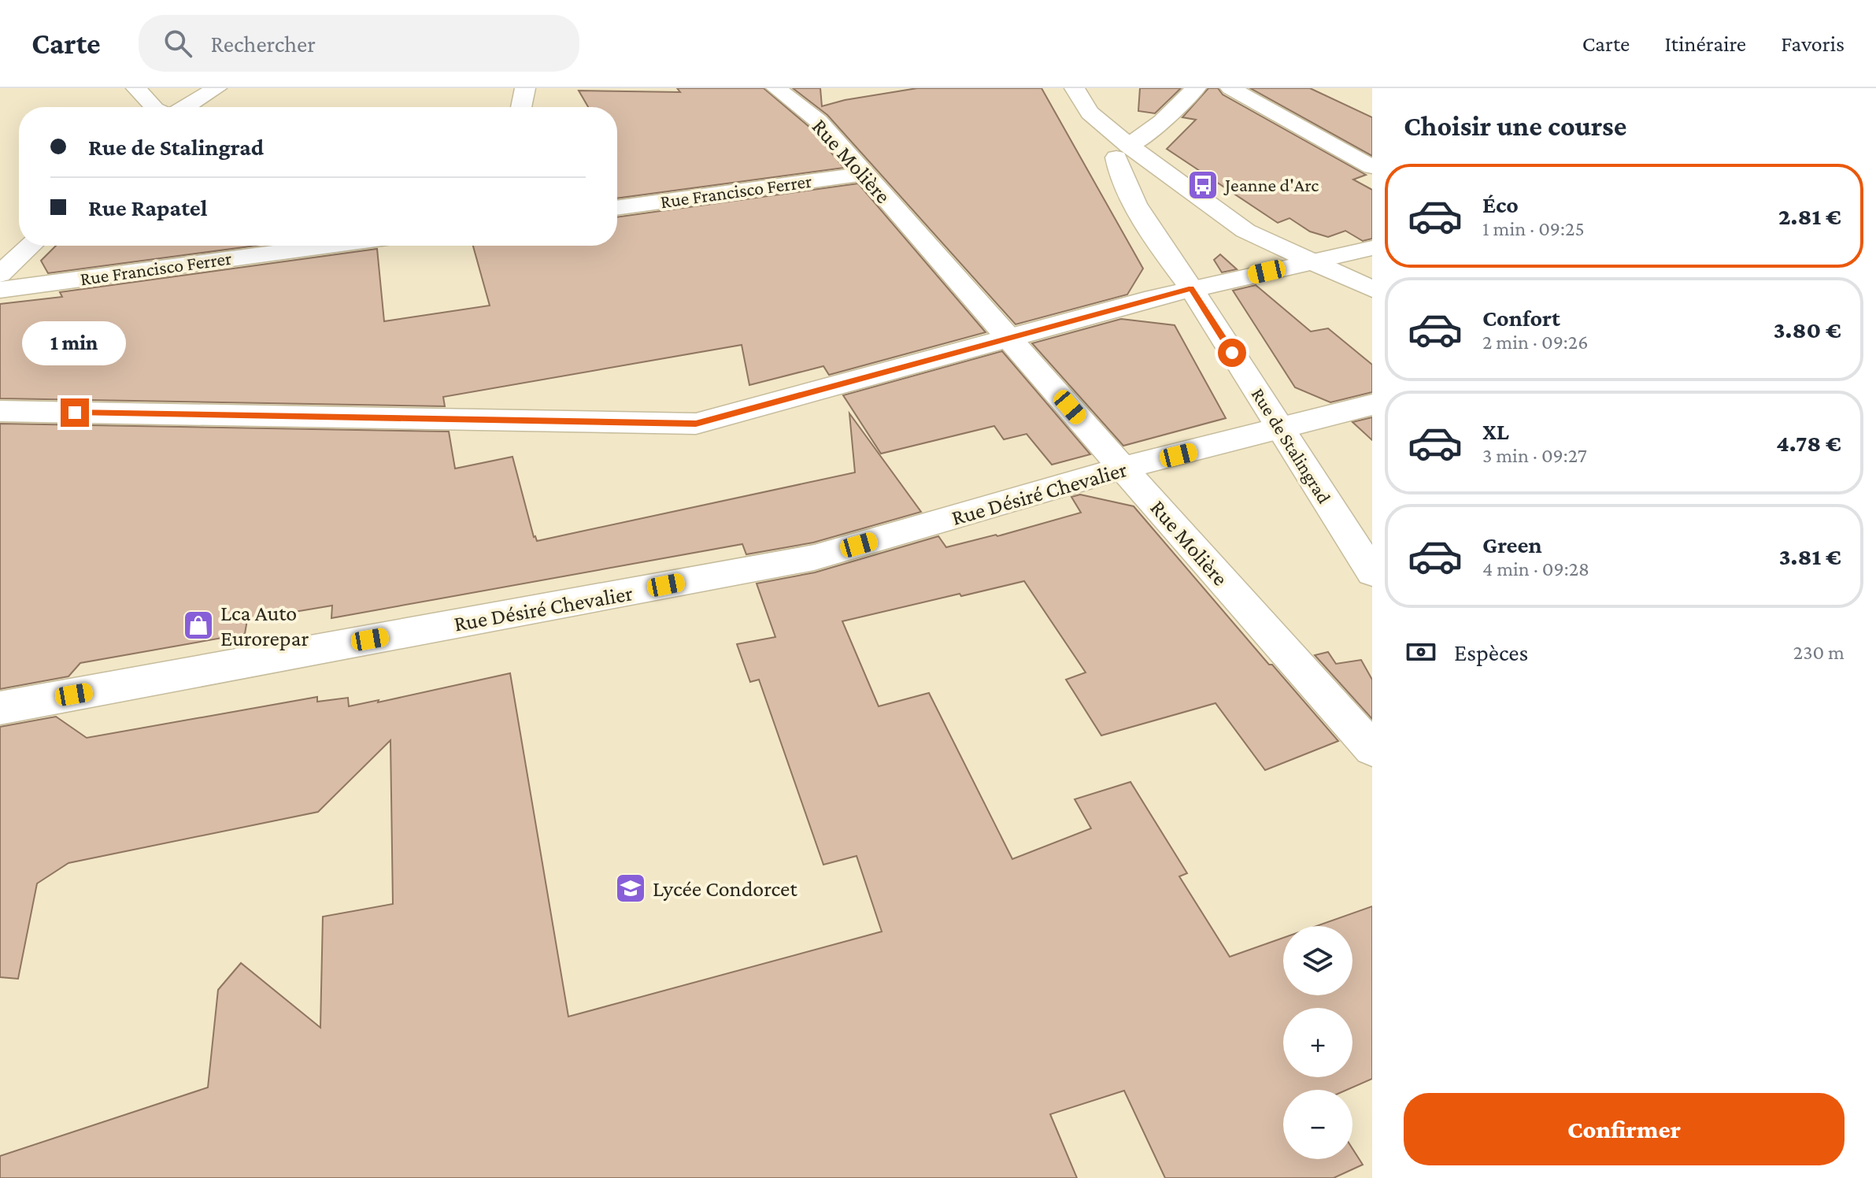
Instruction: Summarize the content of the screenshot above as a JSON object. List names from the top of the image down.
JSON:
{
  "streets": {
    "street": [
      "Rue Molière",
      "Rue Francisco Ferrer",
      "Rue de Stalingrad",
      "Rue Désiré Chevalier"
    ]
  },
  "crossings": [
    ["Rue Molière", "Rue Francisco Ferrer"],
    ["Rue Molière", "Rue Désiré Chevalier"],
    ["Rue de Stalingrad", "Rue Désiré Chevalier"]
  ],
  "places": {
    "bus stop": ["Jeanne d'Arc"],
    "shop": ["Lca Auto Eurorepar"],
    "school or university": ["Lycée Condorcet"]
  },
  "page": {
    "header": "Carte",
    "search": "Rechercher",
    "nav": ["Carte", "Itinéraire", "Favoris"],
    "heading": "Choisir une course",
    "banner": ["Rue de Stalingrad", "Rue Rapatel"],
    "list": [
      {
        "name": "Éco",
        "note": "1 min · 09:25",
        "value": "2.81 €"
      },
      {
        "name": "Confort",
        "note": "2 min · 09:26",
        "value": "3.80 €"
      },
      {
        "name": "XL",
        "note": "3 min · 09:27",
        "value": "4.78 €"
      },
      {
        "name": "Green",
        "note": "4 min · 09:28",
        "value": "3.81 €"
      }
    ],
    "bubble": "1 min",
    "pay": ["Espèces", "230 m"],
    "map_buttons": ["+", "−"],
    "buttons": "Confirmer"
  }
}
